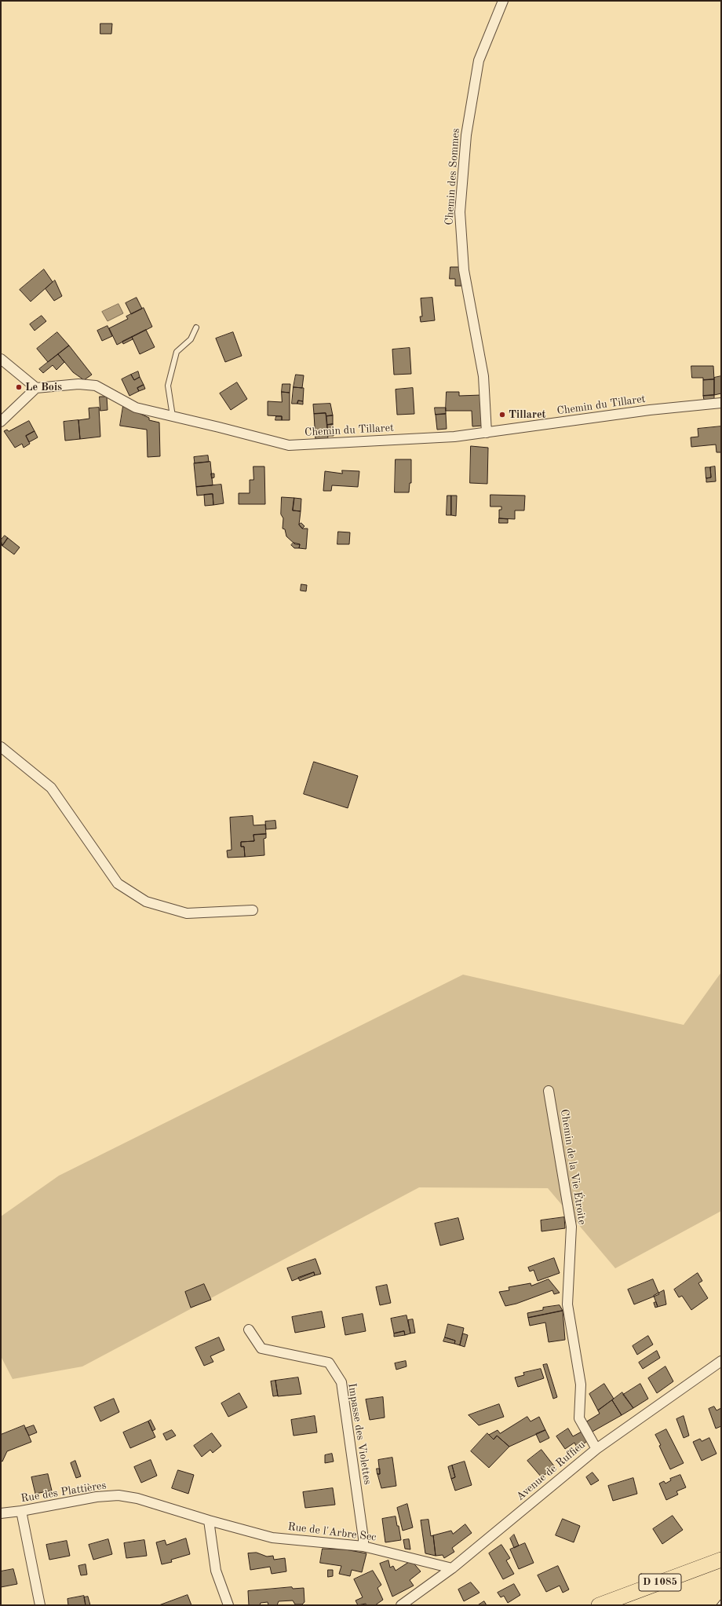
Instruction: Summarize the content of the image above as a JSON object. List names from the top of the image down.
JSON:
{
  "streets": {
    "main road": ["D 1085"],
    "street": [
      "Chemin des Sommes",
      "Chemin du Tillaret",
      "Chemin de la Vie Étroite",
      "Impasse des Violettes",
      "Avenue de Ruffieu",
      "Rue des Plattières",
      "Rue de l'Arbre Sec"
    ]
  },
  "crossings": [
    ["Chemin des Sommes", "Chemin du Tillaret"],
    ["Chemin de la Vie Étroite", "Avenue de Ruffieu"],
    ["Impasse des Violettes", "Rue de l'Arbre Sec"],
    ["Avenue de Ruffieu", "Rue de l'Arbre Sec"],
    ["Rue des Plattières", "Rue de l'Arbre Sec"]
  ],
  "places": ["Le Bois", "Tillaret"]
}
